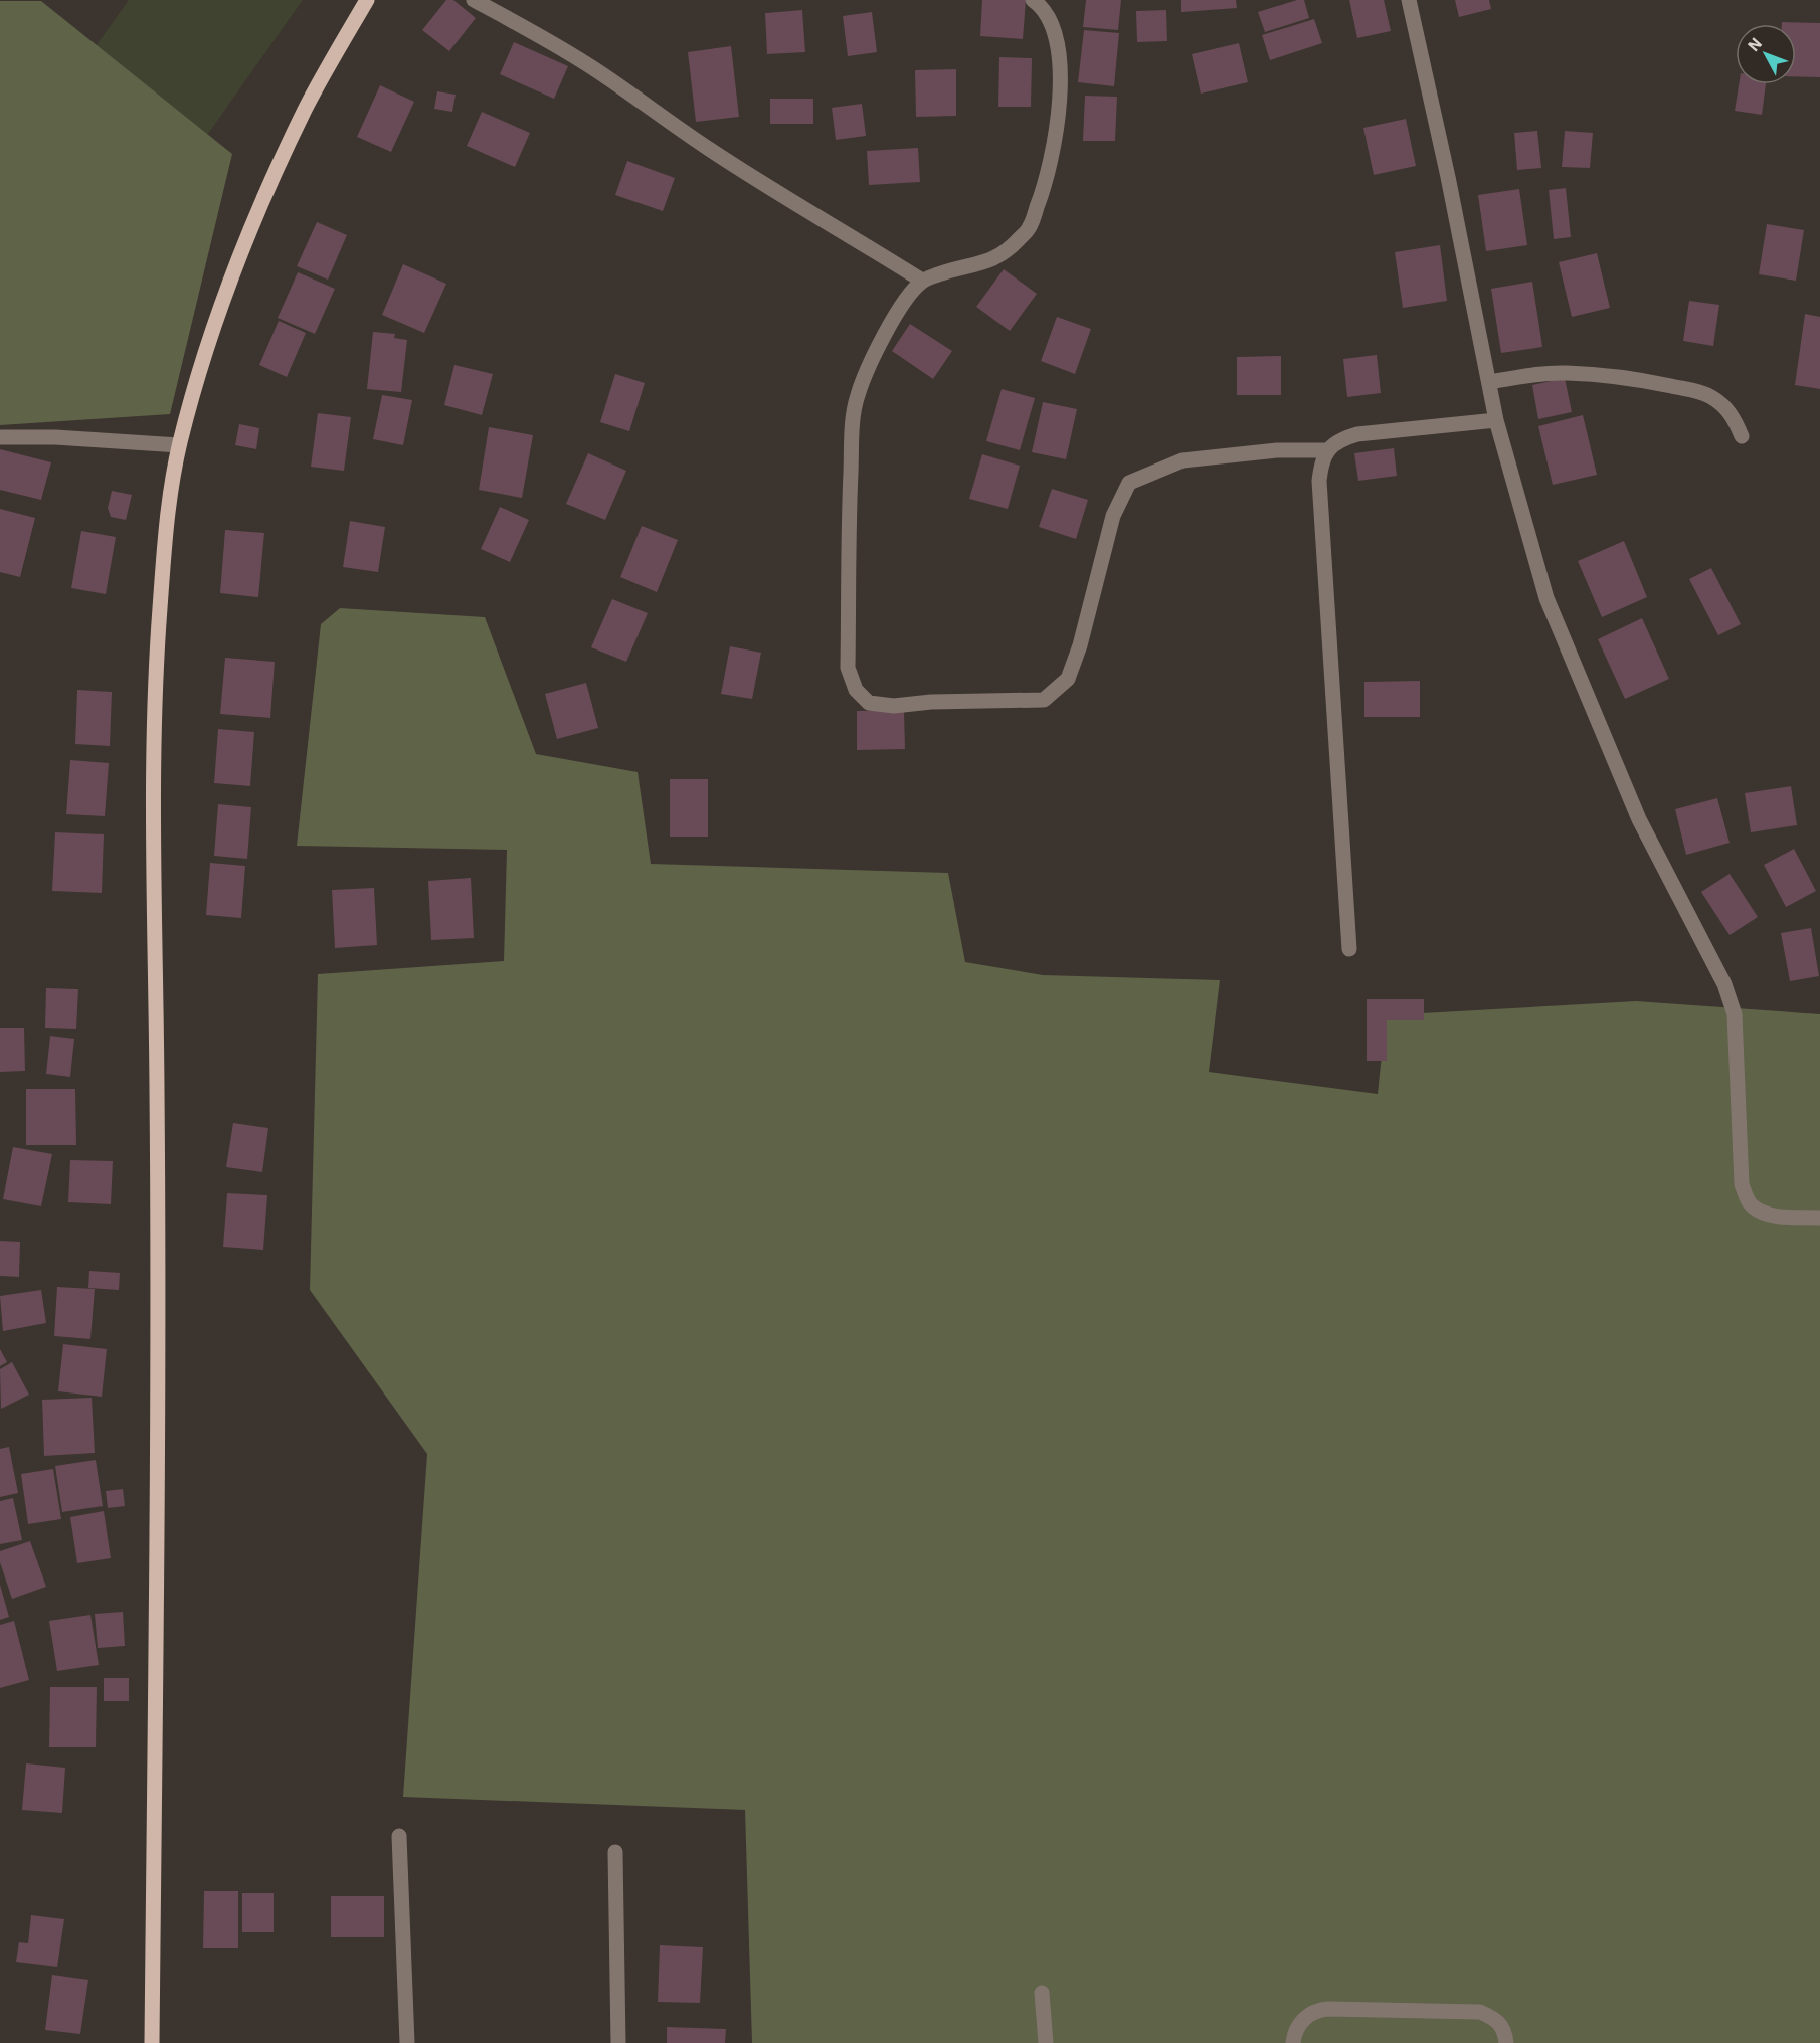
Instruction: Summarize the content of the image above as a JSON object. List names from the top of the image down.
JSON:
{
  "north": "top left"
}
